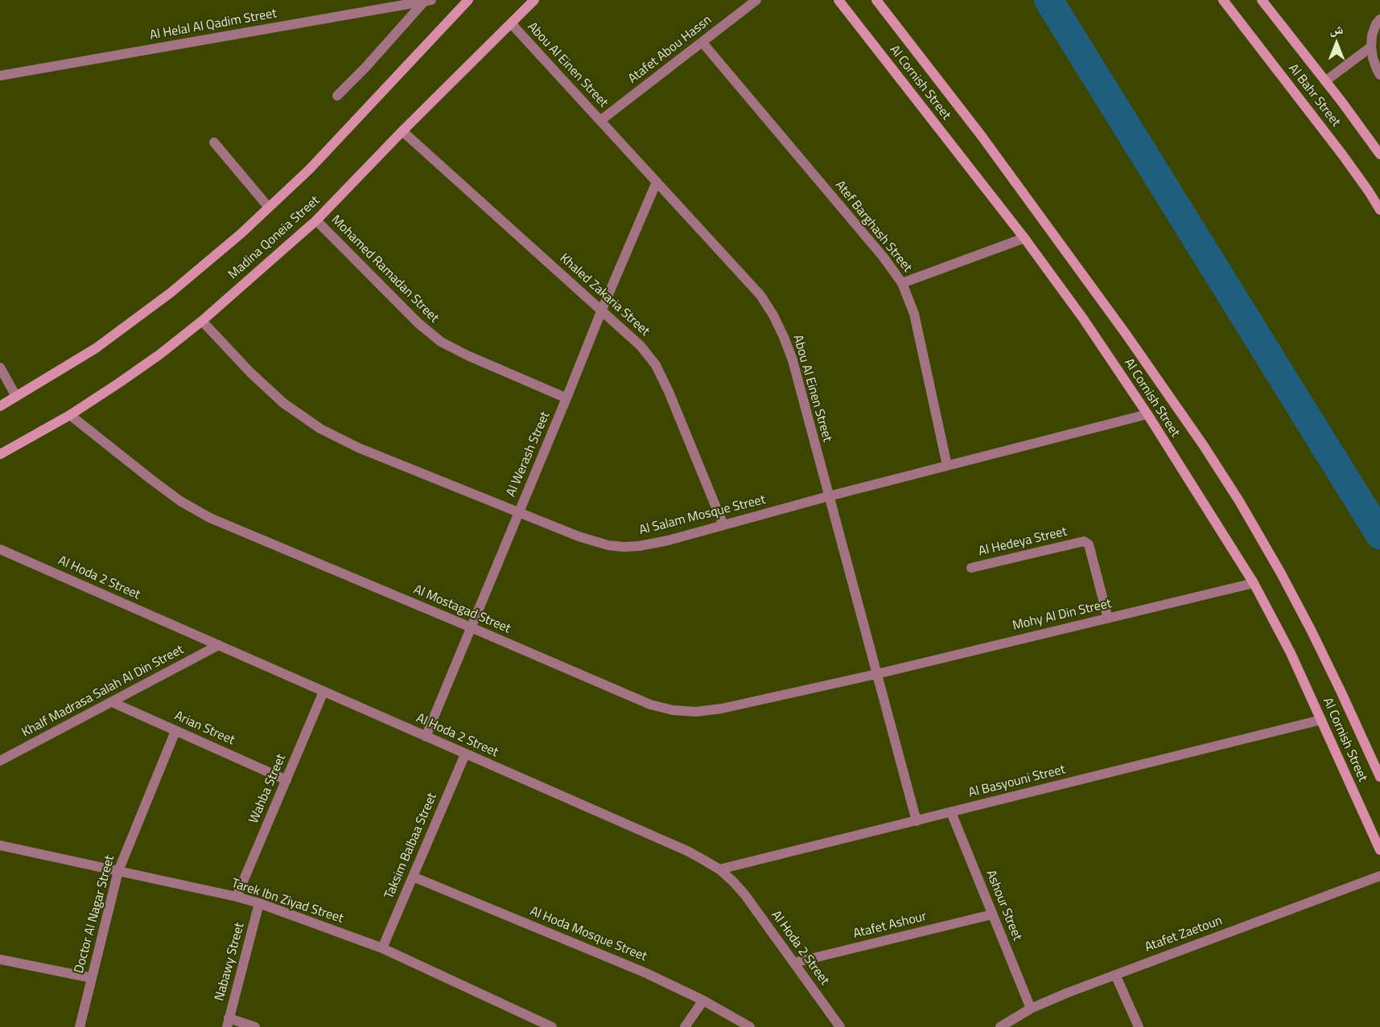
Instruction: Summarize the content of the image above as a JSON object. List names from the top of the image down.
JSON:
{
  "streets": {
    "main road": ["Al Cornish Street", "Al Bahr Street", "Madina Qoneia Street"],
    "street": [
      "Al Helal Al Qadim Street",
      "Atafet Abou Hassn",
      "Abou Al Einen Street",
      "Atef Barghash Street",
      "Mohamed Ramadan Street",
      "Khaled Zakaria Street",
      "Al Werash Street",
      "Al Salam Mosque Street",
      "Al Hedeya Street",
      "Al Hoda 2 Street",
      "Al Mostagad Street",
      "Mohy Al Din Street",
      "Khalf Madrasa Salah Al Din Street",
      "Arian Street",
      "Al Basyouni Street",
      "Wahba Street",
      "Taksim Balbaa Street",
      "Tarek Ibn Ziyad Street",
      "Ashour Street",
      "Doctor Al Nagar Street",
      "Atafet Ashour",
      "Al Hoda Mosque Street",
      "Atafet Zaetoun",
      "Nabawy Street"
    ]
  },
  "crossings": [
    ["Atafet Abou Hassn", "Abou Al Einen Street"],
    ["Atafet Abou Hassn", "Atef Barghash Street"],
    ["Abou Al Einen Street", "Madina Qoneia Street"],
    ["Abou Al Einen Street", "Al Werash Street"],
    ["Abou Al Einen Street", "Al Salam Mosque Street"],
    ["Abou Al Einen Street", "Al Mostagad Street"],
    ["Abou Al Einen Street", "Mohy Al Din Street"],
    ["Abou Al Einen Street", "Al Basyouni Street"],
    ["Al Cornish Street", "Al Salam Mosque Street"],
    ["Al Cornish Street", "Mohy Al Din Street"],
    ["Al Cornish Street", "Al Basyouni Street"],
    ["Atef Barghash Street", "Al Salam Mosque Street"],
    ["Madina Qoneia Street", "Mohamed Ramadan Street"],
    ["Madina Qoneia Street", "Khaled Zakaria Street"],
    ["Madina Qoneia Street", "Al Salam Mosque Street"],
    ["Madina Qoneia Street", "Al Mostagad Street"],
    ["Mohamed Ramadan Street", "Al Werash Street"],
    ["Khaled Zakaria Street", "Al Werash Street"],
    ["Khaled Zakaria Street", "Al Salam Mosque Street"],
    ["Al Werash Street", "Al Salam Mosque Street"],
    ["Al Werash Street", "Al Hoda 2 Street"],
    ["Al Werash Street", "Al Mostagad Street"],
    ["Al Hedeya Street", "Mohy Al Din Street"],
    ["Al Hoda 2 Street", "Khalf Madrasa Salah Al Din Street"],
    ["Al Hoda 2 Street", "Al Basyouni Street"],
    ["Al Hoda 2 Street", "Wahba Street"],
    ["Al Hoda 2 Street", "Taksim Balbaa Street"],
    ["Al Hoda 2 Street", "Atafet Ashour"],
    ["Al Mostagad Street", "Mohy Al Din Street"],
    ["Khalf Madrasa Salah Al Din Street", "Arian Street"],
    ["Arian Street", "Wahba Street"],
    ["Arian Street", "Doctor Al Nagar Street"],
    ["Al Basyouni Street", "Ashour Street"],
    ["Wahba Street", "Tarek Ibn Ziyad Street"],
    ["Taksim Balbaa Street", "Tarek Ibn Ziyad Street"],
    ["Taksim Balbaa Street", "Al Hoda Mosque Street"],
    ["Tarek Ibn Ziyad Street", "Doctor Al Nagar Street"],
    ["Tarek Ibn Ziyad Street", "Nabawy Street"],
    ["Ashour Street", "Atafet Ashour"],
    ["Ashour Street", "Atafet Zaetoun"]
  ],
  "north": "top"
}
